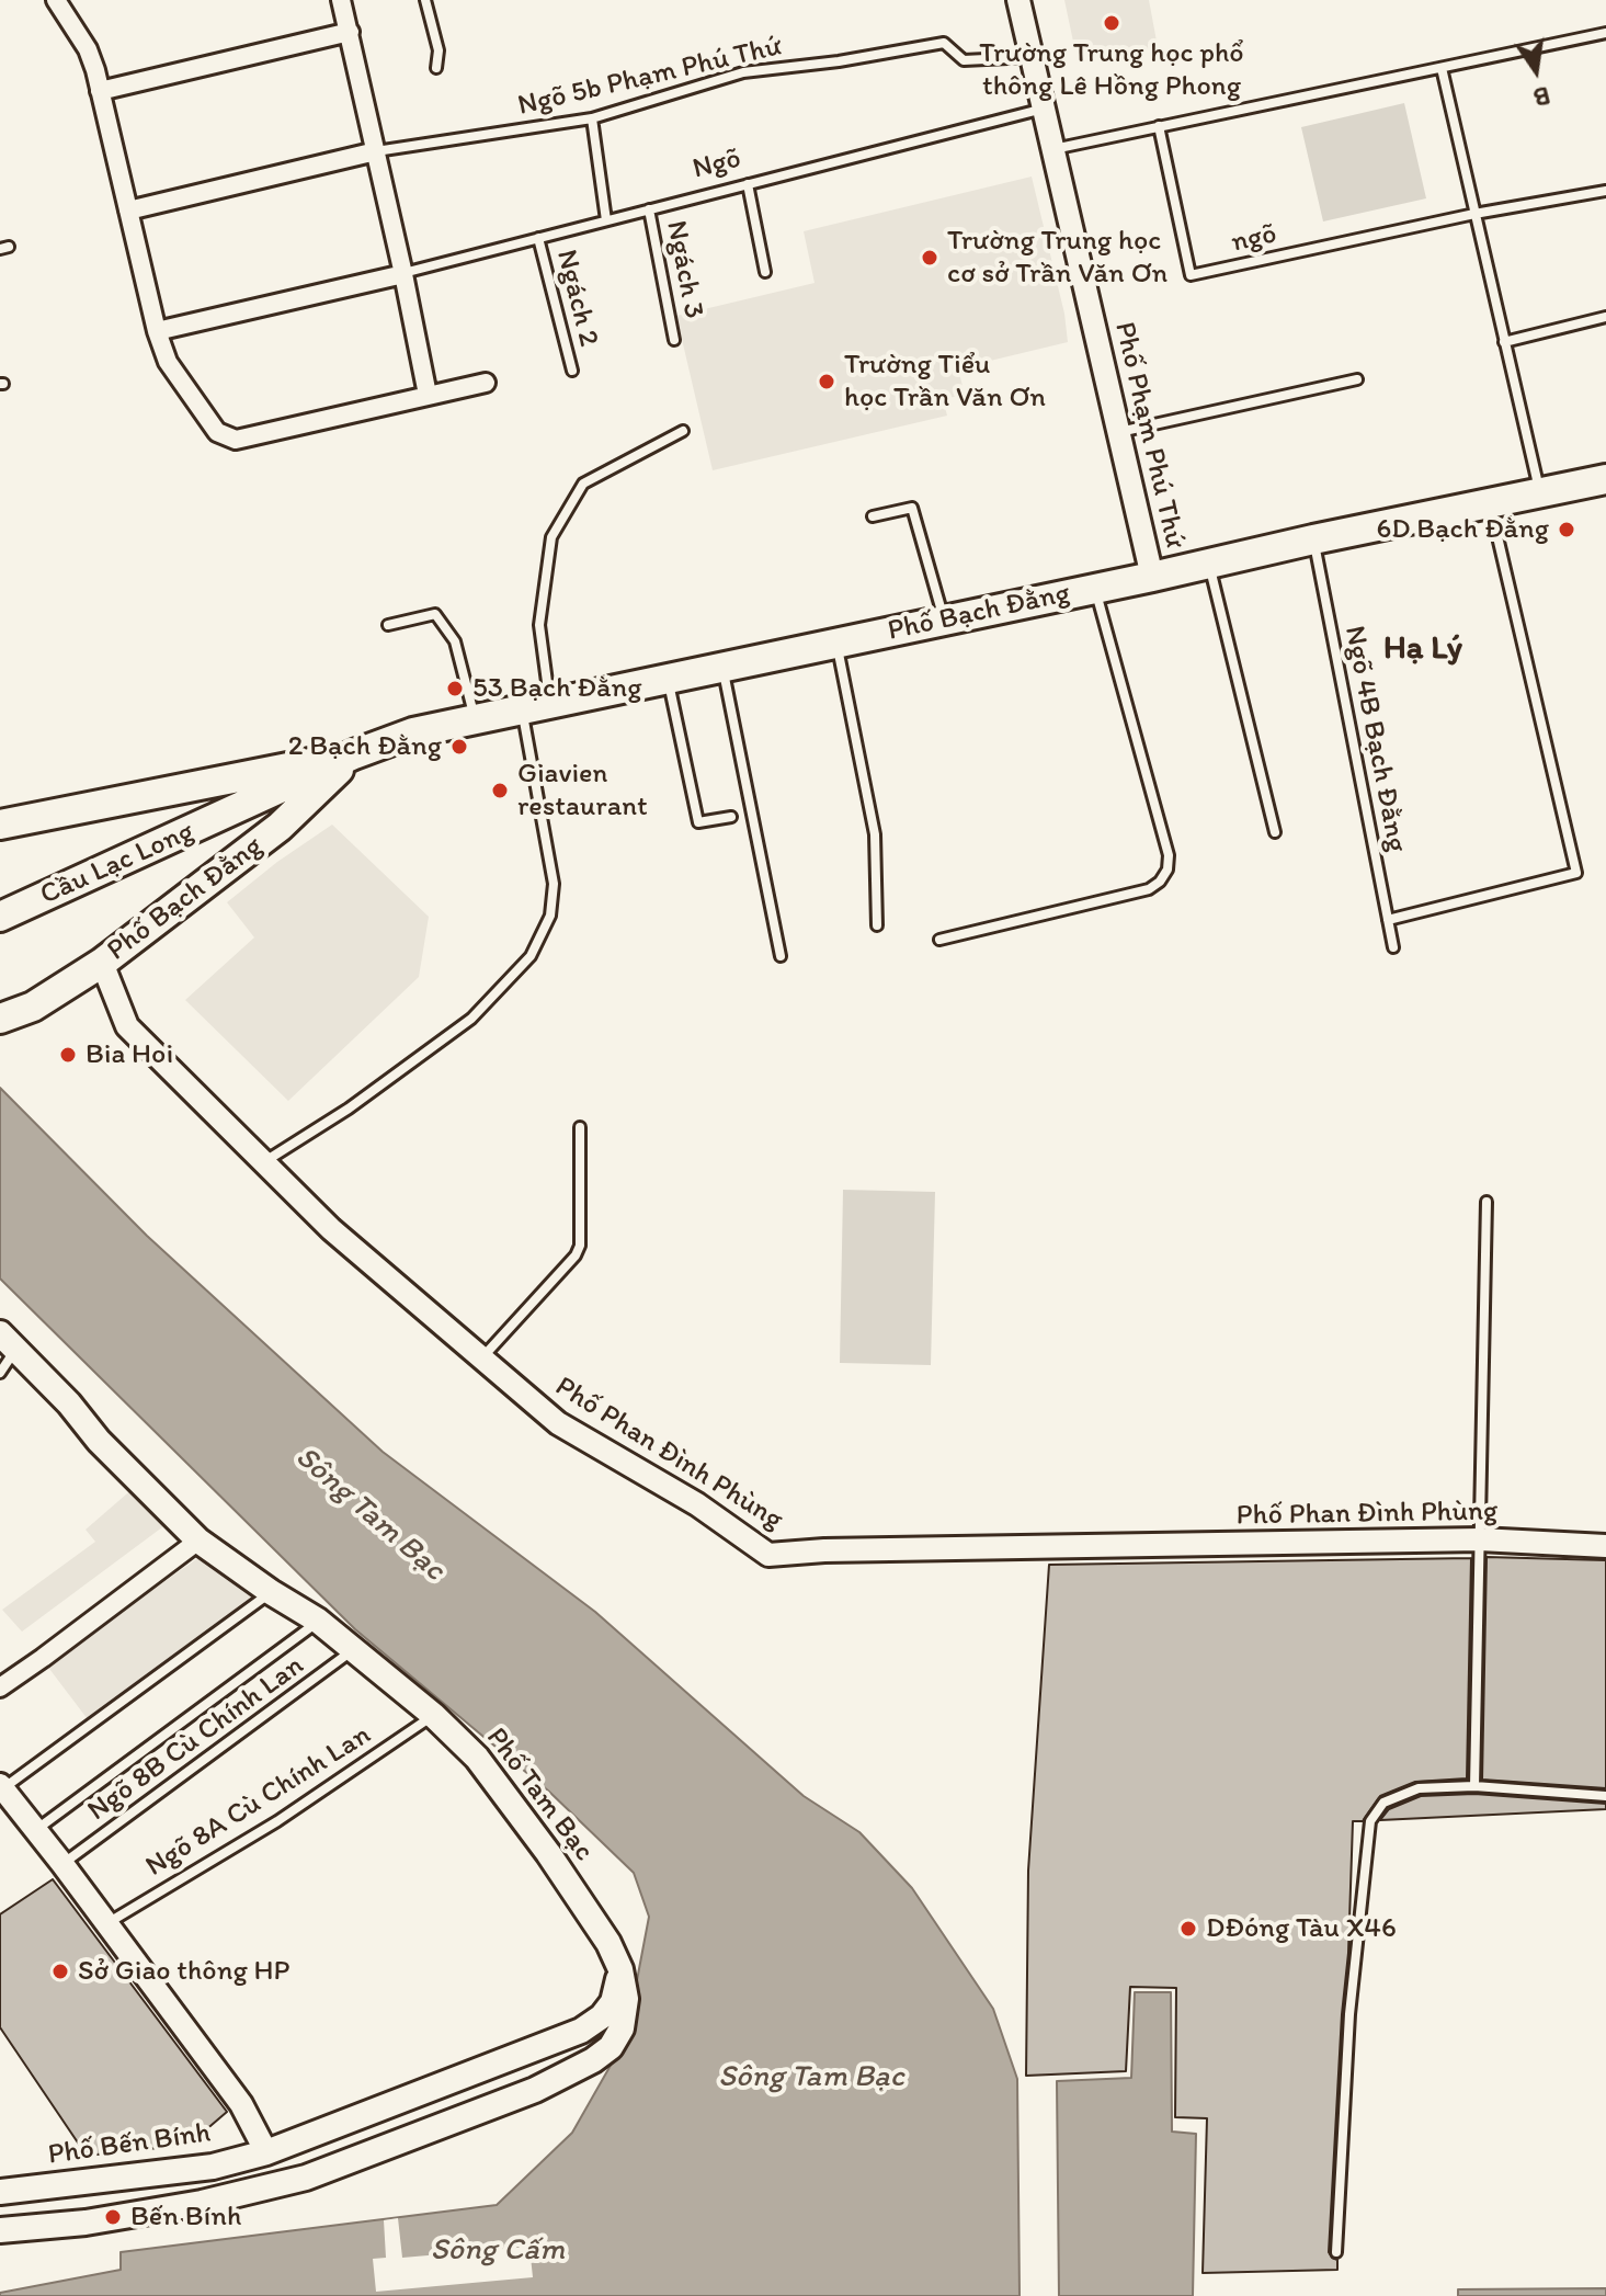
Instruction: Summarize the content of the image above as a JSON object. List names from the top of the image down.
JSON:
{
  "streets": {
    "main road": [
      "Phố Bạch Đằng",
      "Cầu Lạc Long",
      "Phố Tam Bạc",
      "Phố Bến Bính"
    ],
    "street": ["Phố Phạm Phú Thứ", "Phố Phan Đình Phùng"],
    "lane": [
      "Ngõ 5b Phạm Phú Thứ",
      "Ngõ",
      "ngõ",
      "Ngách 3",
      "Ngách 2",
      "Ngõ 4B Bạch Đằng",
      "Ngõ 8B Cù Chính Lan",
      "Ngõ 8A Cù Chính Lan"
    ]
  },
  "crossings": [
    ["Ngõ 5b Phạm Phú Thứ", "Phố Phạm Phú Thứ"],
    ["Ngõ", "Ngách 3"],
    ["Ngõ", "Ngách 2"],
    ["Ngõ", "Phố Phạm Phú Thứ"],
    ["Phố Phạm Phú Thứ", "Phố Bạch Đằng"],
    ["Phố Bạch Đằng", "Ngõ 4B Bạch Đằng"],
    ["Phố Bạch Đằng", "Cầu Lạc Long"],
    ["Phố Bạch Đằng", "Phố Phan Đình Phùng"],
    ["Ngõ 8B Cù Chính Lan", "Phố Tam Bạc"],
    ["Phố Tam Bạc", "Ngõ 8A Cù Chính Lan"]
  ],
  "districts": ["Hạ Lý"],
  "water": ["Sông Tam Bạc", "Sông Cấm"],
  "places": [
    "Trường Trung học phổ thông Lê Hồng Phong",
    "Trường Trung học cơ sở Trần Văn Ơn",
    "Trường Tiểu học Trần Văn Ơn",
    "6D Bạch Đằng",
    "53 Bạch Đằng",
    "2 Bạch Đằng",
    "Giavien restaurant",
    "Bia Hoi",
    "DĐóng Tàu X46",
    "Sở Giao thông HP",
    "Bến Bính"
  ],
  "north": "bottom"
}
